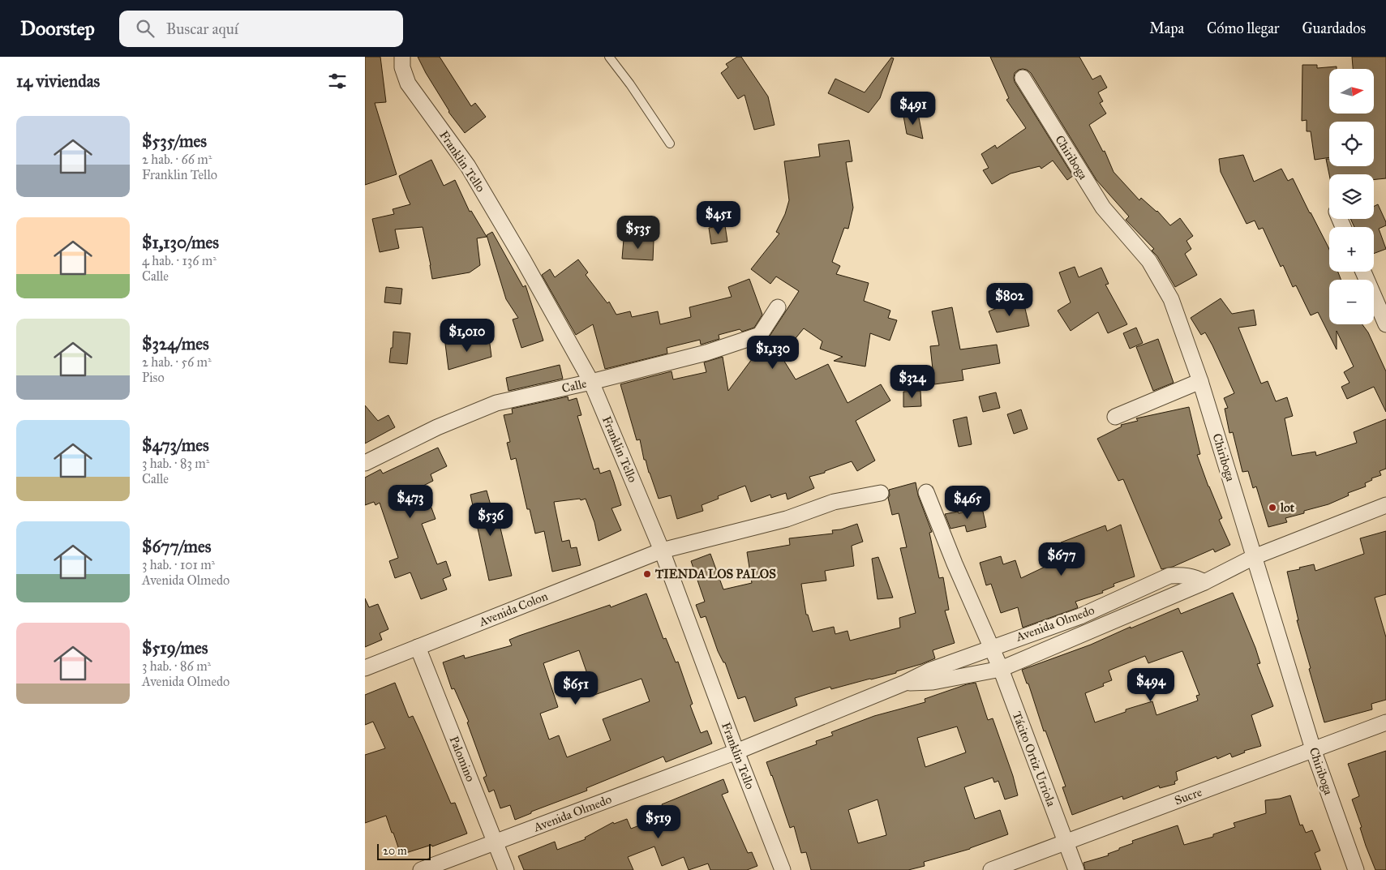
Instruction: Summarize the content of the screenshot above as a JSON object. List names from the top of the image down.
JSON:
{
  "streets": {
    "street": [
      "Chiriboga",
      "Franklin Tello",
      "Calle",
      "Avenida Colon",
      "Avenida Olmedo",
      "Palomino",
      "Tácito Ortiz Urriola",
      "Sucre"
    ]
  },
  "crossings": [
    ["Chiriboga", "Avenida Olmedo"],
    ["Chiriboga", "Sucre"],
    ["Franklin Tello", "Calle"],
    ["Franklin Tello", "Avenida Colon"],
    ["Franklin Tello", "Avenida Olmedo"],
    ["Avenida Colon", "Palomino"],
    ["Avenida Olmedo", "Palomino"],
    ["Avenida Olmedo", "Tácito Ortiz Urriola"],
    ["Tácito Ortiz Urriola", "Sucre"]
  ],
  "places": ["lot", "TIENDA LOS PALOS"],
  "scale_bar": "20 m",
  "north": "right",
  "page": {
    "header": "Doorstep",
    "search": "Buscar aquí",
    "nav": ["Mapa", "Cómo llegar", "Guardados"],
    "heading": "14 viviendas",
    "map_buttons": ["+", "−"],
    "price": [
      "$491",
      "$451",
      "$535",
      "$802",
      "$1,010",
      "$1,130",
      "$324",
      "$473",
      "$465",
      "$536",
      "$677",
      "$494",
      "$651",
      "$519"
    ],
    "list": [
      {
        "name": "$535/mes",
        "note": "2 hab. · 66 m² · Franklin Tello"
      },
      {
        "name": "$1,130/mes",
        "note": "4 hab. · 136 m² · Calle"
      },
      {
        "name": "$324/mes",
        "note": "2 hab. · 56 m² · Piso"
      },
      {
        "name": "$473/mes",
        "note": "3 hab. · 83 m² · Calle"
      },
      {
        "name": "$677/mes",
        "note": "3 hab. · 101 m² · Avenida Olmedo"
      },
      {
        "name": "$519/mes",
        "note": "3 hab. · 86 m² · Avenida Olmedo"
      }
    ],
    "scale": "20 m"
  }
}
